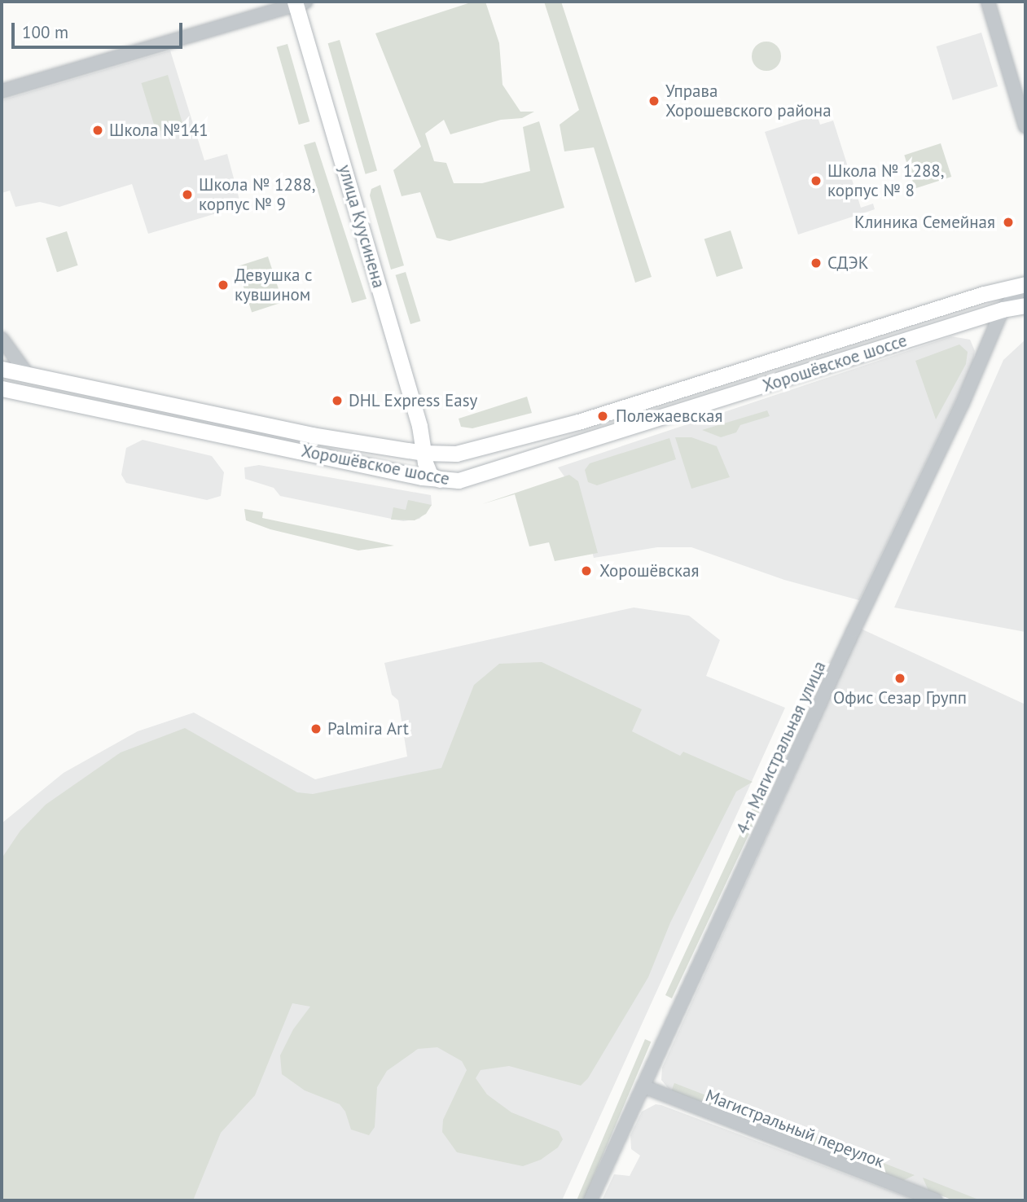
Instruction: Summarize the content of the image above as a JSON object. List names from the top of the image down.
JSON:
{
  "streets": {
    "main road": ["улица Куусинена", "Хорошёвское шоссе"],
    "street": ["4-я Магистральная улица", "Магистральный переулок"]
  },
  "crossings": [
    ["улица Куусинена", "Хорошёвское шоссе"],
    ["Хорошёвское шоссе", "4-я Магистральная улица"],
    ["4-я Магистральная улица", "Магистральный переулок"]
  ],
  "places": [
    "Управа Хорошевского района",
    "Школа №141",
    "Школа № 1288, корпус № 8",
    "Школа № 1288, корпус № 9",
    "Клиника Семейная",
    "СДЭК",
    "Девушка с кувшином",
    "DHL Express Easy",
    "Полежаевская",
    "Хорошёвская",
    "Офис Сезар Групп",
    "Palmira Art"
  ],
  "scale_bar": "100 m"
}
